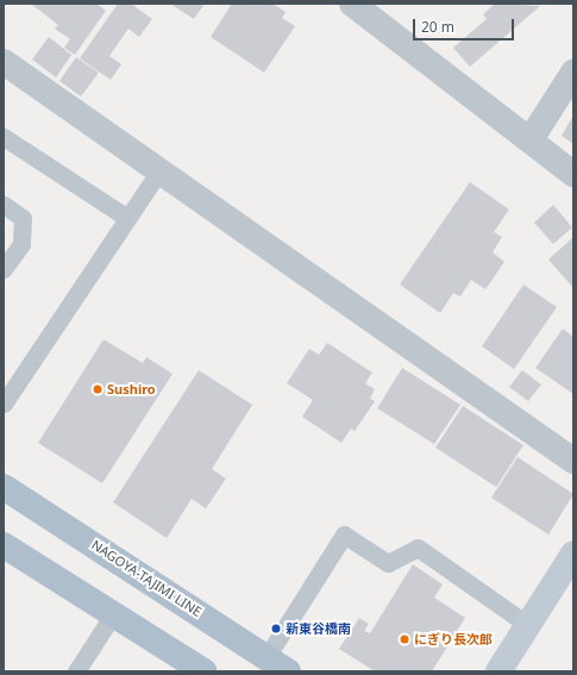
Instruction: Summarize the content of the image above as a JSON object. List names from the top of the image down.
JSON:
{
  "streets": {
    "main road": ["NAGOYA-TAJIMI LINE"]
  },
  "places": ["Sushiro", "新東谷橋南", "にぎり長次郎"],
  "scale_bar": "20 m"
}
